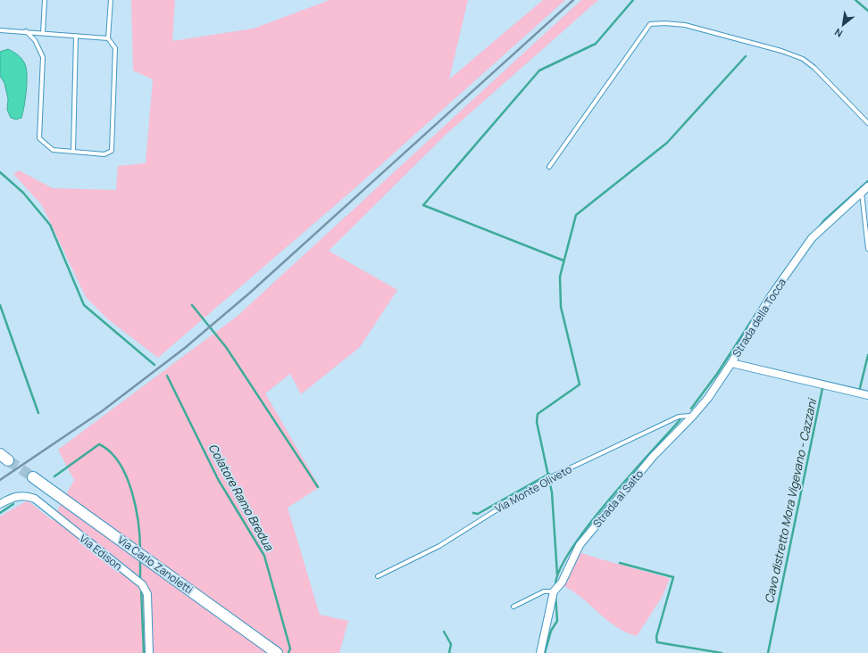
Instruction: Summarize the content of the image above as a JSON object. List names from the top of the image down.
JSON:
{
  "streets": {
    "main road": ["Via Carlo Zanoletti"],
    "street": ["Strada della Tocca", "Strada al Salto", "Via Edison"],
    "lane": ["Via Monte Oliveto"]
  },
  "crossings": [
    ["Strada della Tocca", "Strada al Salto"],
    ["Via Monte Oliveto", "Strada al Salto"]
  ],
  "water": ["Colatore Ramo Bredua", "Cavo distretto Mora Vigevano - Cazzani"],
  "north": "bottom left"
}
